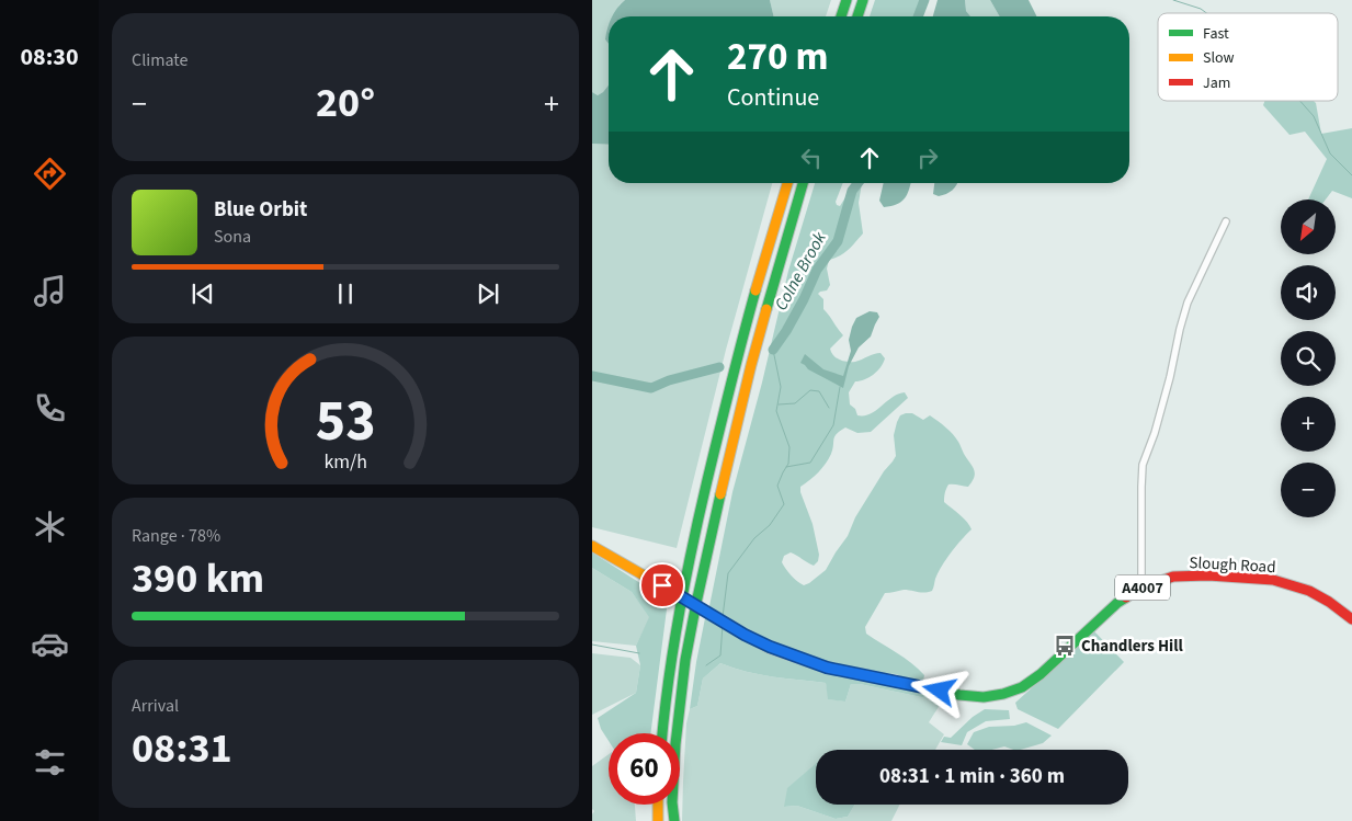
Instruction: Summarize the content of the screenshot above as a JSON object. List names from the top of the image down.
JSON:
{
  "streets": {
    "main road": ["Slough Road", "A4007"]
  },
  "water": ["Colne Brook"],
  "places": {
    "bus stop": ["Chandlers Hill"]
  },
  "legend": ["Fast", "Slow", "Jam"],
  "north": "bottom left",
  "page": {
    "tabs": "08:30",
    "tile": [
      "Climate",
      ["Range · 78%", "390 km"],
      ["Arrival", "08:31"]
    ],
    "turn": ["270 m", "Continue"],
    "heat": ["−", "20°", "+"],
    "song": ["Blue Orbit", "Sona"],
    "map_buttons": ["+", "−"],
    "limit": "60",
    "trip": "08:31 · 1 min · 360 m",
    "gauge": ["53", "km/h"]
  }
}
